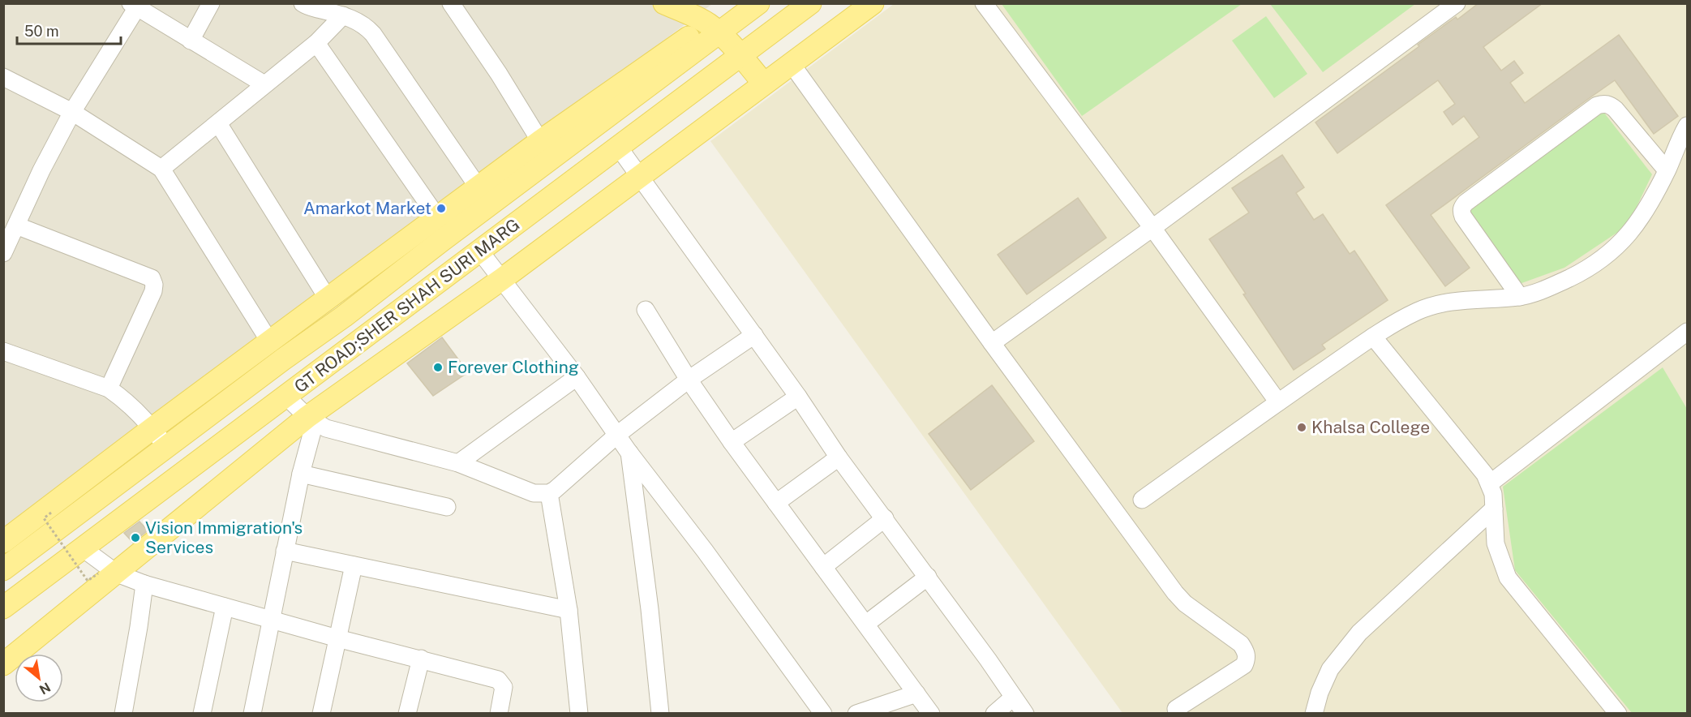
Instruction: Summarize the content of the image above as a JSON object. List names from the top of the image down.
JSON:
{
  "streets": {
    "main road": ["GT ROAD;SHER SHAH SURI MARG"]
  },
  "places": [
    "Amarkot Market",
    "Forever Clothing",
    "Khalsa College",
    "Vision Immigration's Services"
  ],
  "scale_bar": "50 m",
  "north": "bottom right"
}
